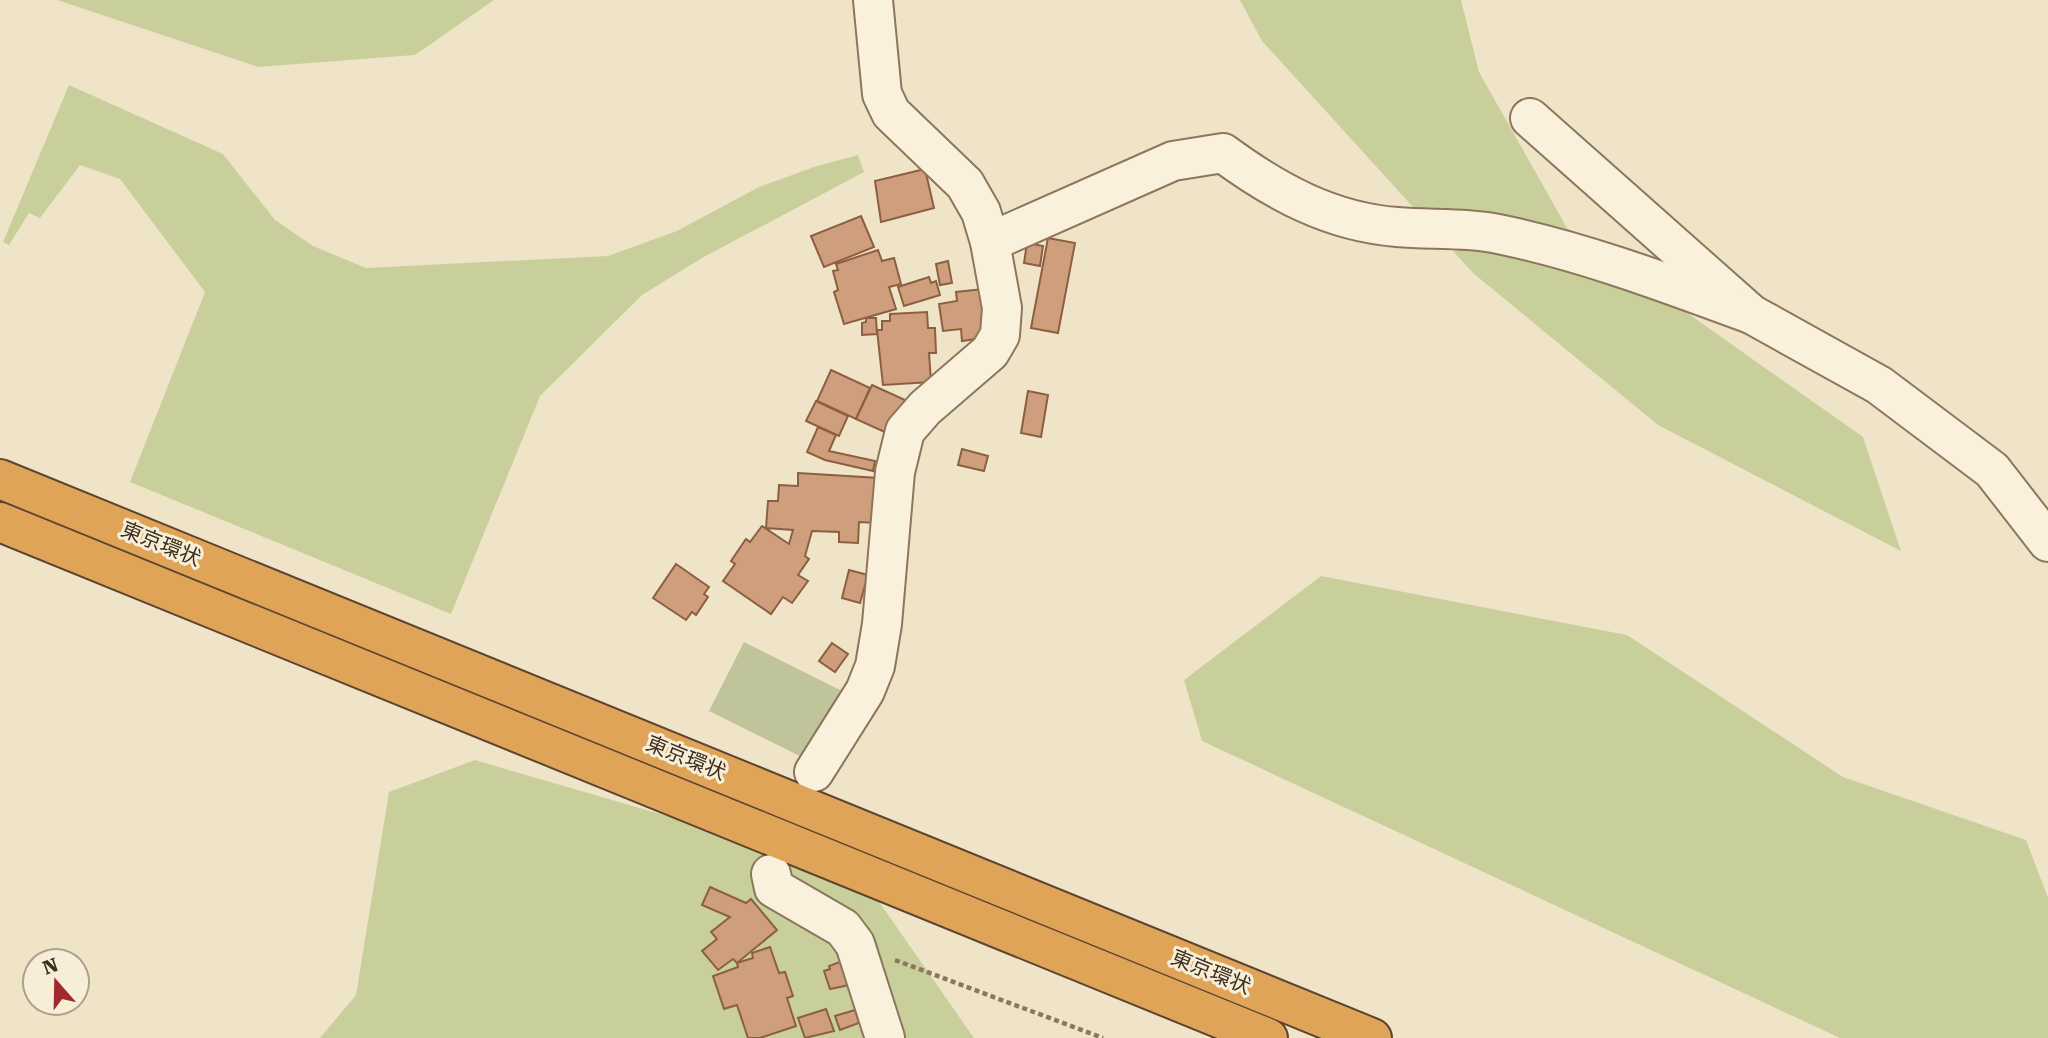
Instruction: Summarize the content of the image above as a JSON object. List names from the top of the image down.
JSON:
{
  "streets": {
    "highway": ["東京環状"]
  },
  "north": "top"
}
